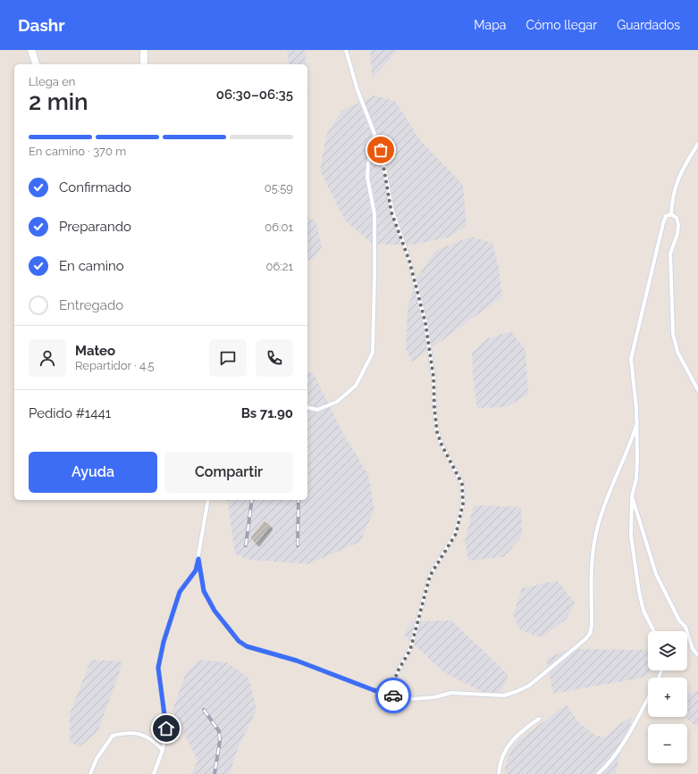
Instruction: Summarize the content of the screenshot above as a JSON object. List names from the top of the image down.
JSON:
{
  "page": {
    "header": "Dashr",
    "nav": ["Mapa", "Cómo llegar", "Guardados"],
    "heading": ["2 min", "Llega en", "06:30–06:35"],
    "panel": [
      "Mateo",
      "Repartidor · 4.5",
      "Pedido #1441",
      "Bs 71.90"
    ],
    "bar": "En camino · 370 m",
    "list": [
      ["Confirmado", "05:59"],
      ["Preparando", "06:01"],
      ["En camino", "06:21"],
      "Entregado"
    ],
    "buttons": ["Ayuda", "Compartir"],
    "map_buttons": ["+", "−"]
  }
}
